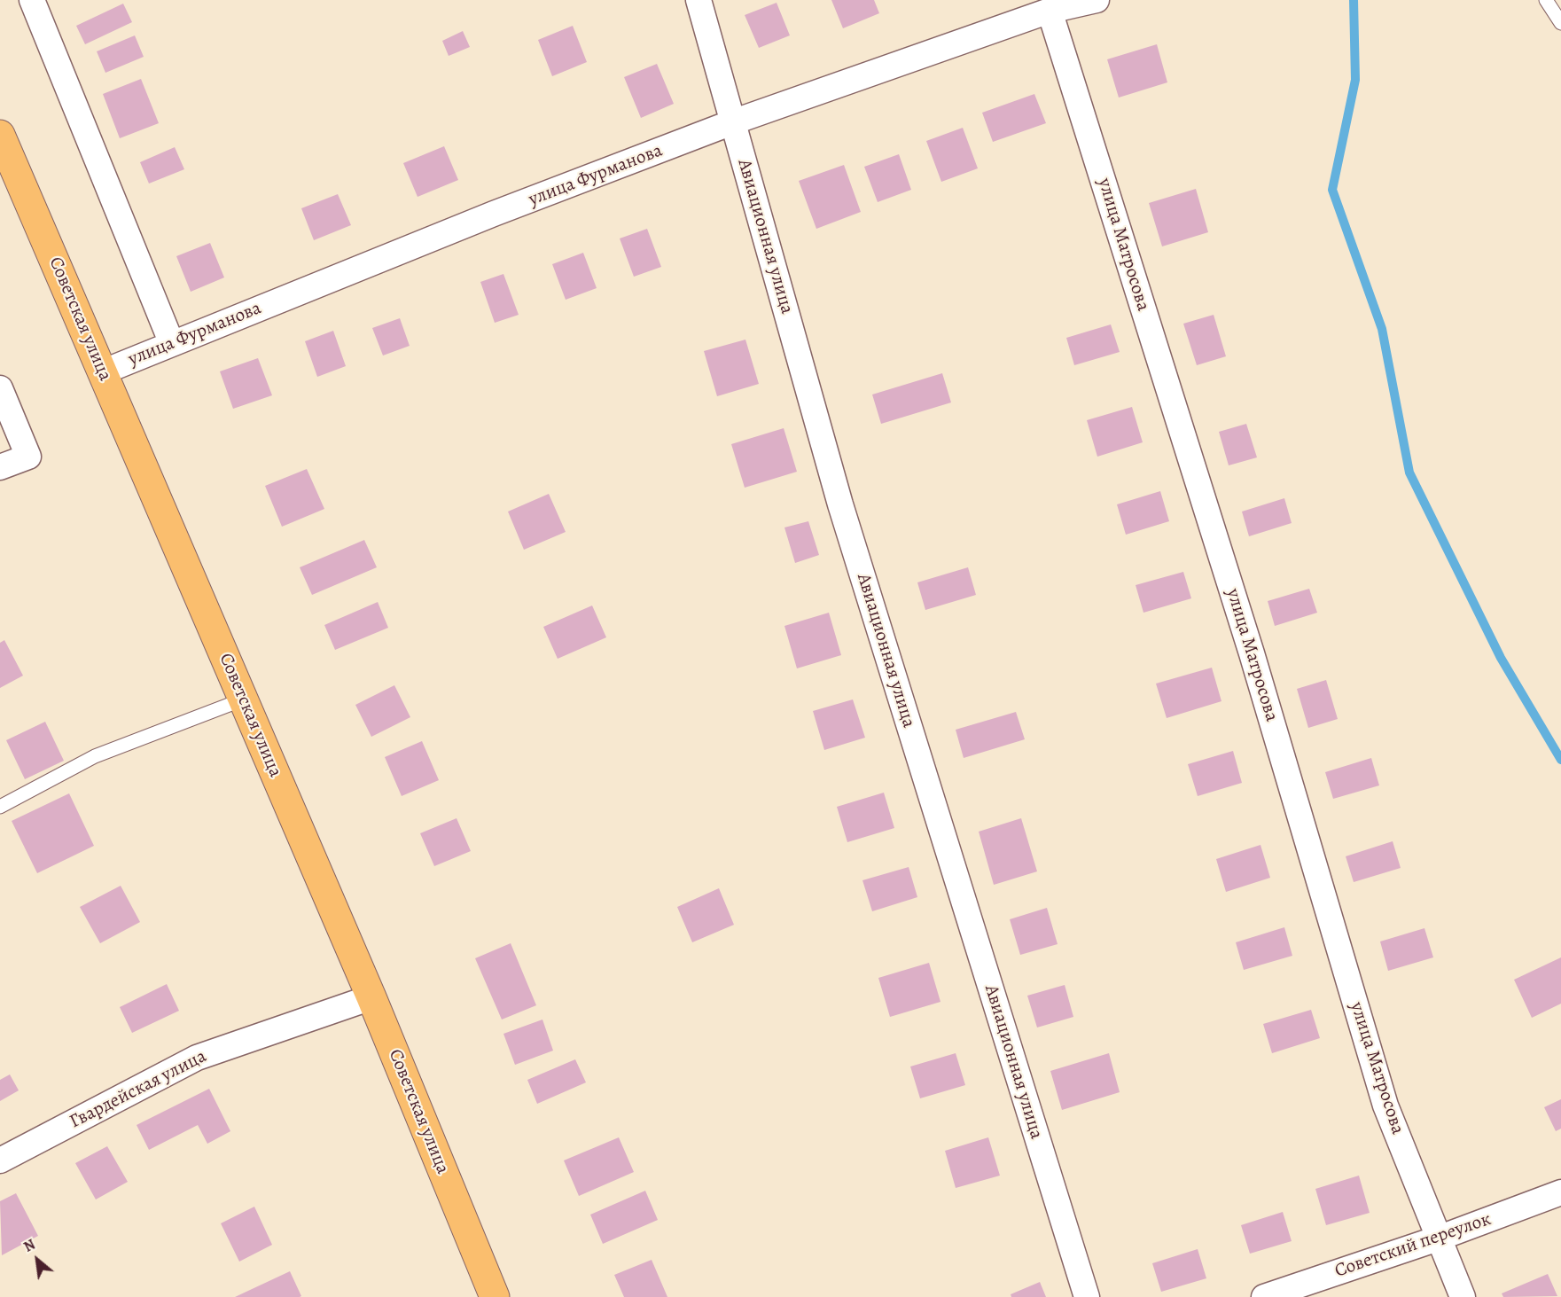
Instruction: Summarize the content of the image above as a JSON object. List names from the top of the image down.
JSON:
{
  "streets": {
    "main road": ["Советская улица"],
    "street": [
      "улица Фурманова",
      "Авиационная улица",
      "улица Матросова",
      "Гвардейская улица",
      "Советский переулок"
    ]
  },
  "crossings": [
    ["улица Фурманова", "Авиационная улица"],
    ["улица Фурманова", "улица Матросова"],
    ["улица Фурманова", "Советская улица"],
    ["улица Матросова", "Советский переулок"],
    ["Советская улица", "Гвардейская улица"]
  ],
  "north": "top left"
}
